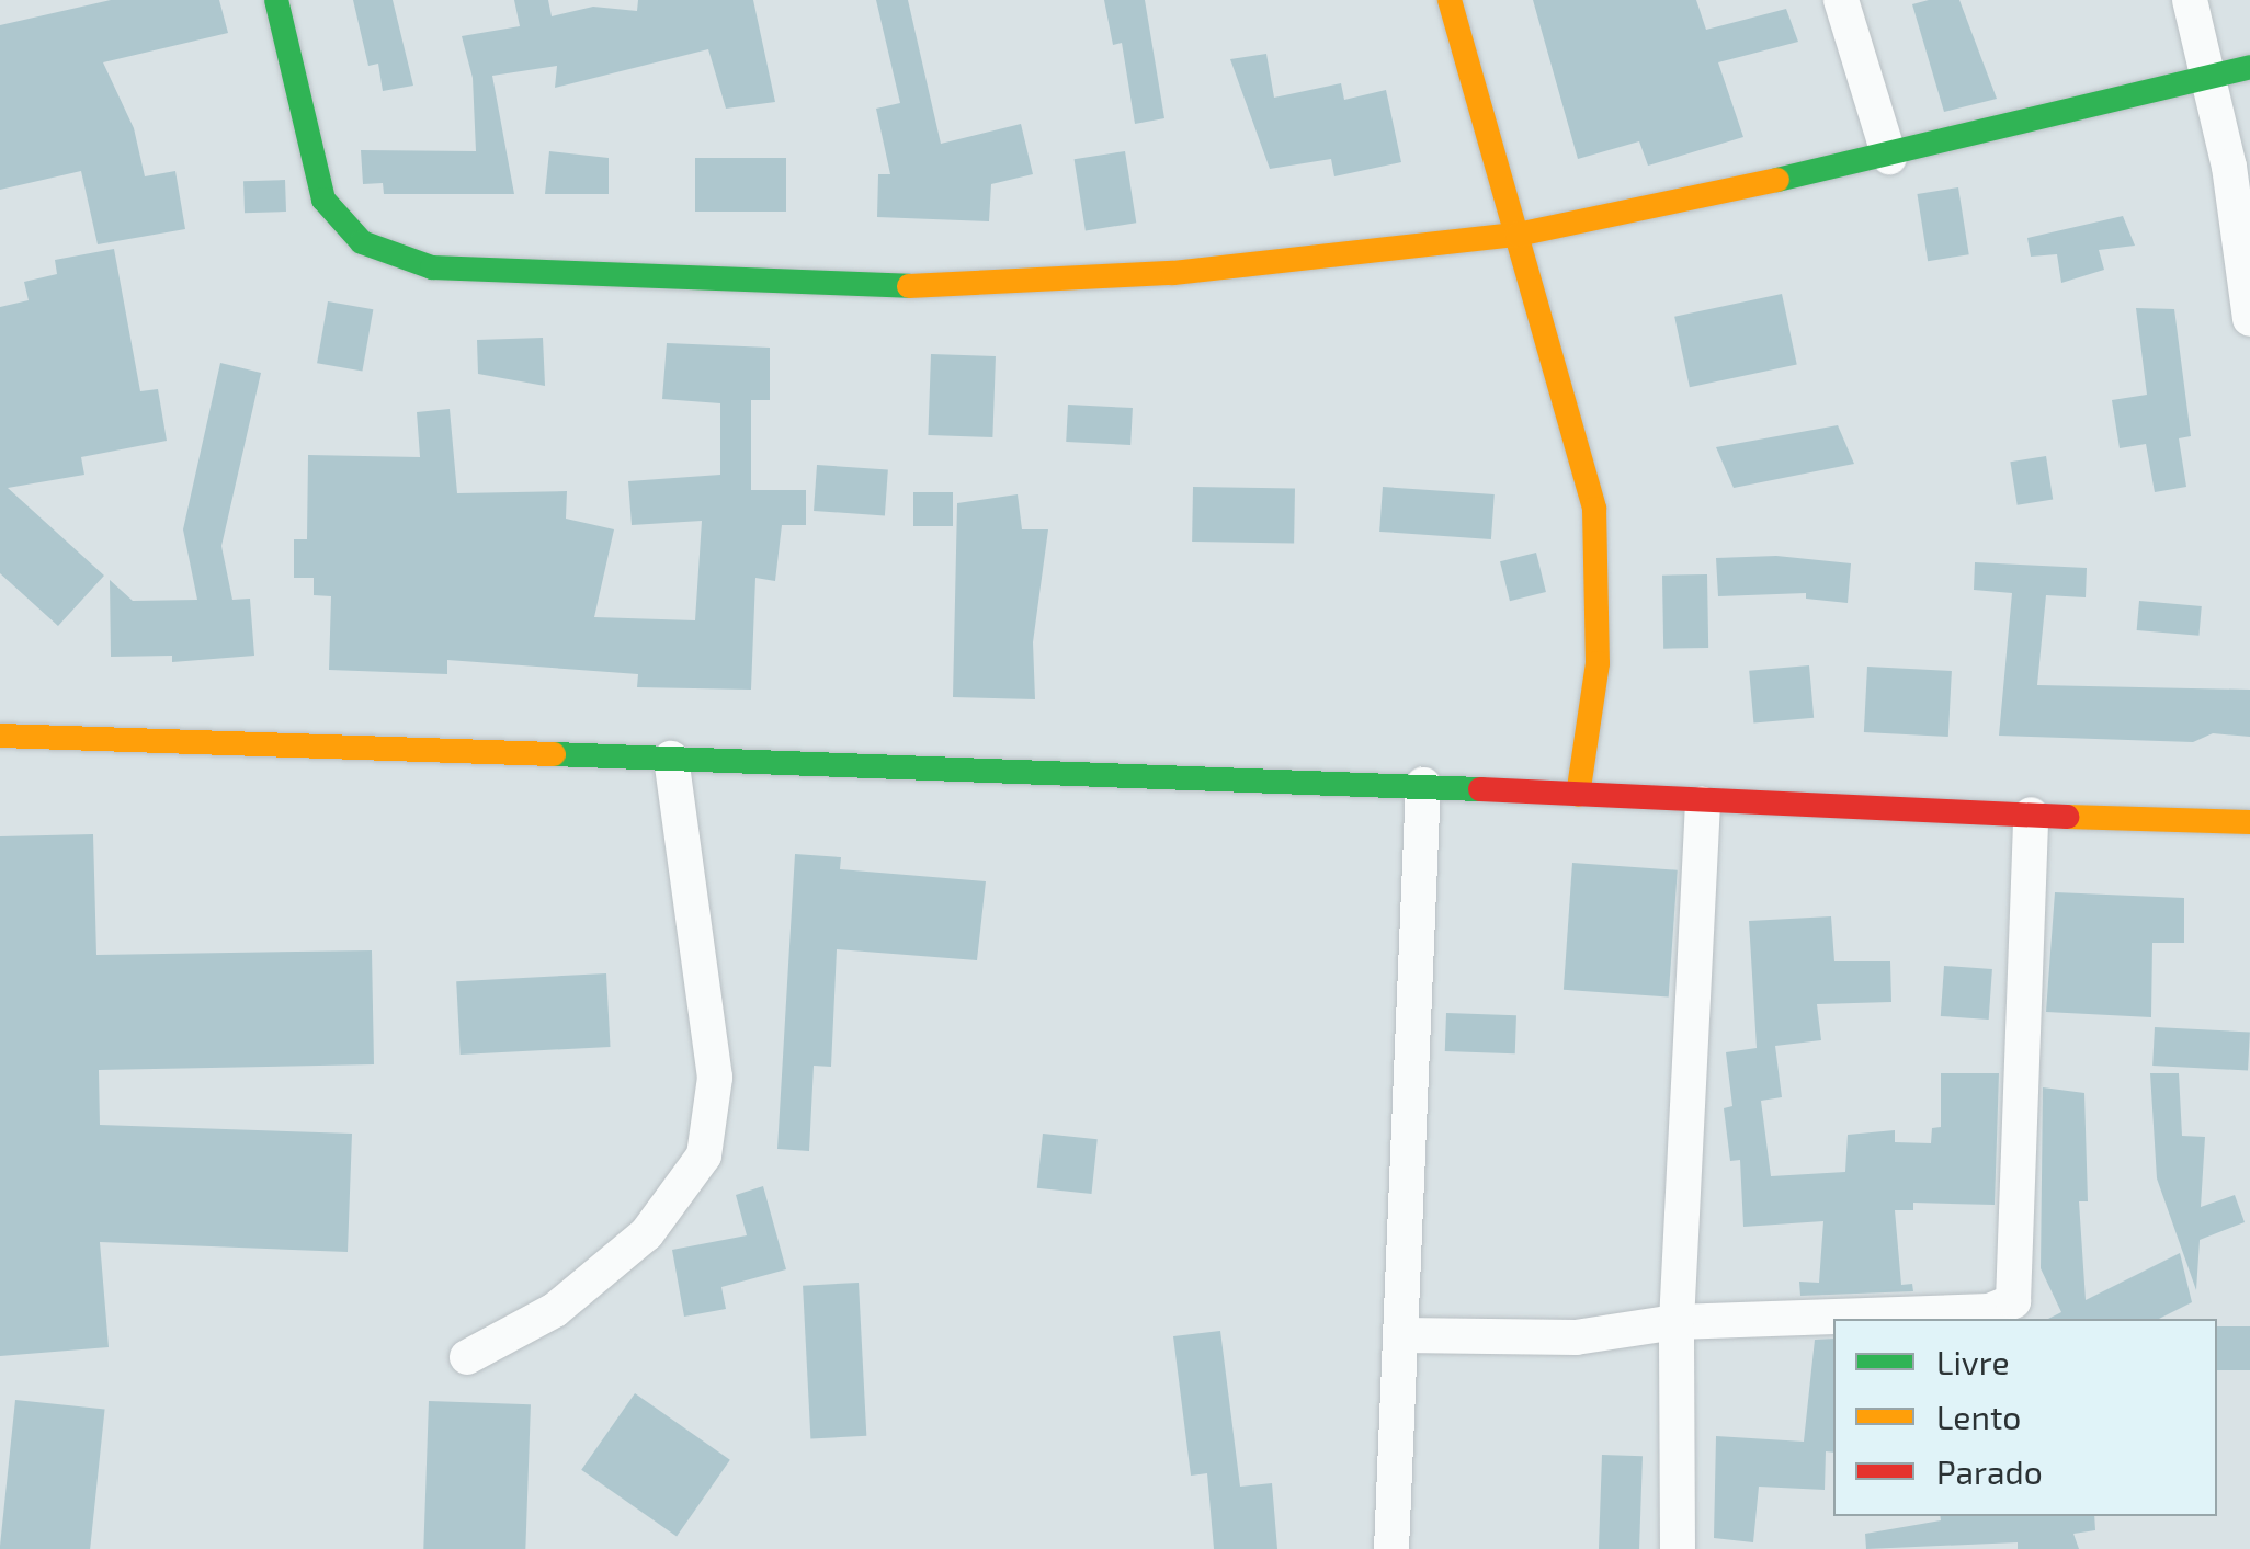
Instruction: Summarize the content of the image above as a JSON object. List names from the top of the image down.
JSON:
{
  "legend": ["Livre", "Lento", "Parado"]
}
